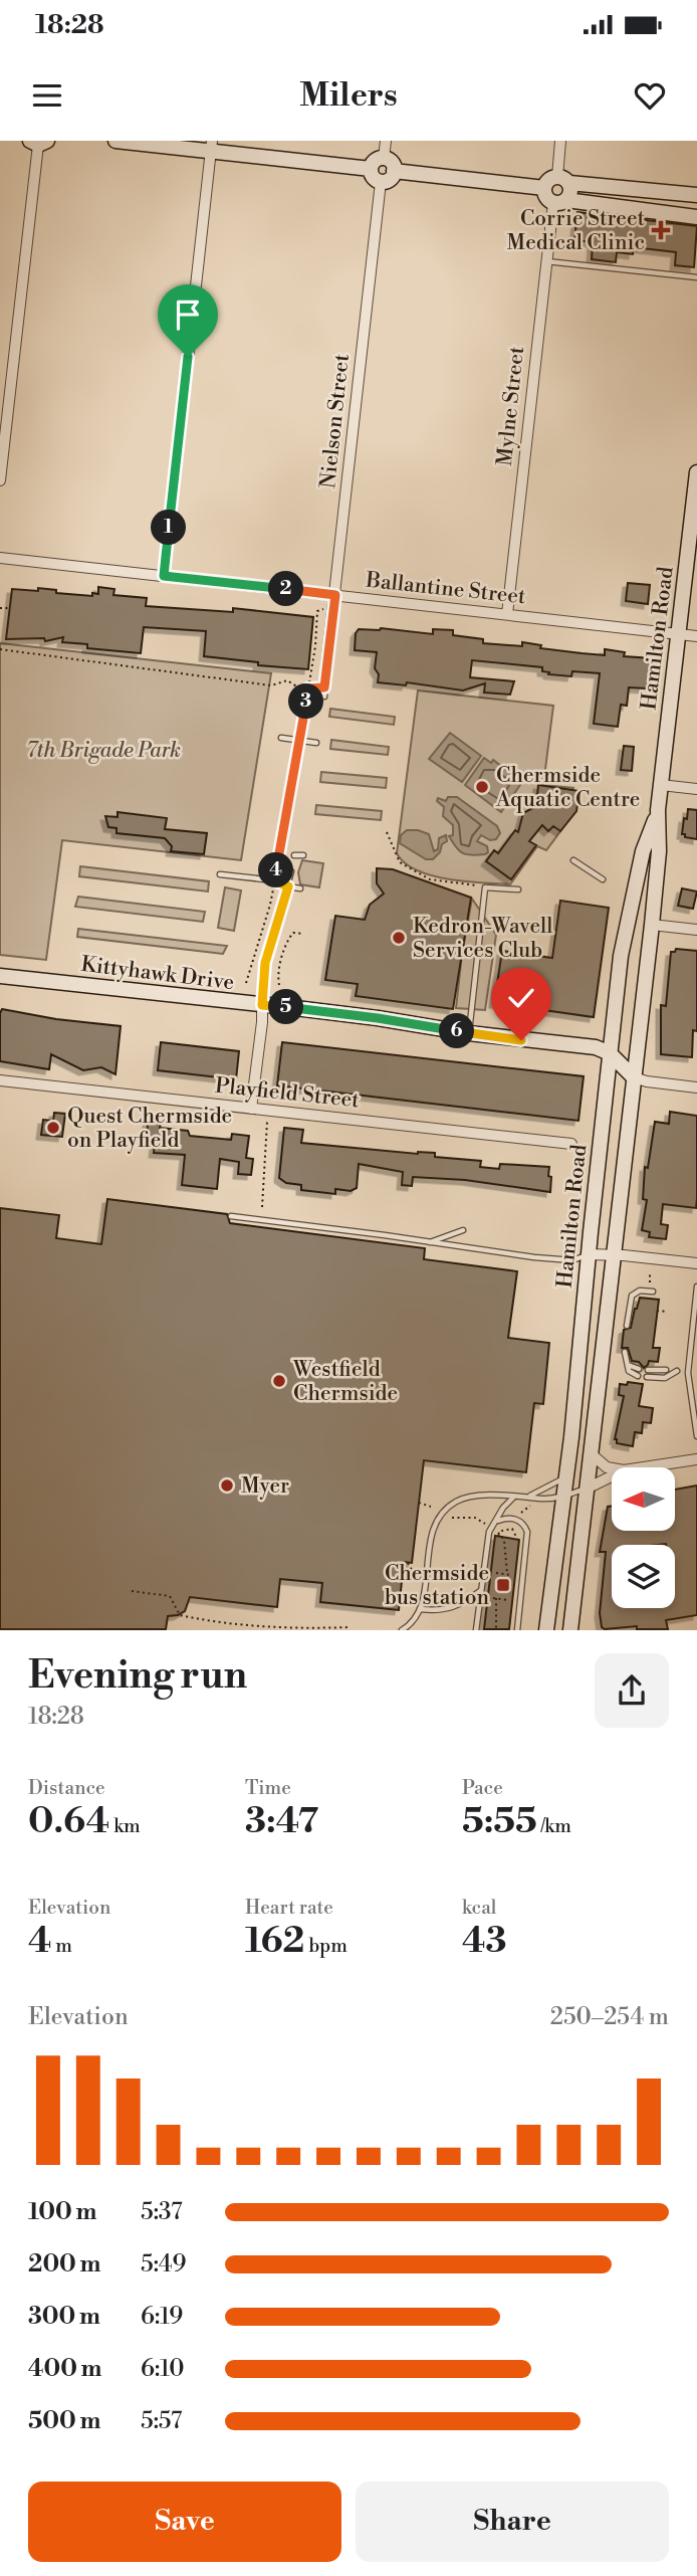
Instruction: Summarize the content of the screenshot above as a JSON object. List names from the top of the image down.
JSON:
{
  "streets": {
    "main road": ["Hamilton Road", "Kittyhawk Drive"],
    "street": [
      "Mylne Street",
      "Nielson Street",
      "Ballantine Street",
      "Playfield Street"
    ]
  },
  "crossings": [
    ["Mylne Street", "Ballantine Street"],
    ["Nielson Street", "Ballantine Street"],
    ["Ballantine Street", "Hamilton Road"],
    ["Hamilton Road", "Kittyhawk Drive"]
  ],
  "parks": ["7th Brigade Park"],
  "places": {
    "health": ["Corrie Street Medical Clinic"],
    "other": [
      "Chermside Aquatic Centre",
      "Kedron-Wavell Services Club",
      "Quest Chermside on Playfield",
      "Westfield Chermside",
      "Myer"
    ],
    "transit": ["Chermside bus station"]
  },
  "north": "left",
  "page": {
    "status": "18:28",
    "header": "Milers",
    "pins": [
      "1",
      "2",
      "3",
      "4",
      "5",
      "6"
    ],
    "heading": ["Evening run", "18:28"],
    "stats": [
      ["Distance", "0.64 km"],
      ["Time", "3:47"],
      ["Pace", "5:55 /km"],
      ["Elevation", "4 m"],
      ["Heart rate", "162 bpm"],
      ["kcal", "43"]
    ],
    "chart": ["Elevation", "250–254 m"],
    "list": [
      {
        "name": "100 m",
        "note": "5:37"
      },
      {
        "name": "200 m",
        "note": "5:49"
      },
      {
        "name": "300 m",
        "note": "6:19"
      },
      {
        "name": "400 m",
        "note": "6:10"
      },
      {
        "name": "500 m",
        "note": "5:57"
      }
    ],
    "buttons": ["Save", "Share"]
  }
}
